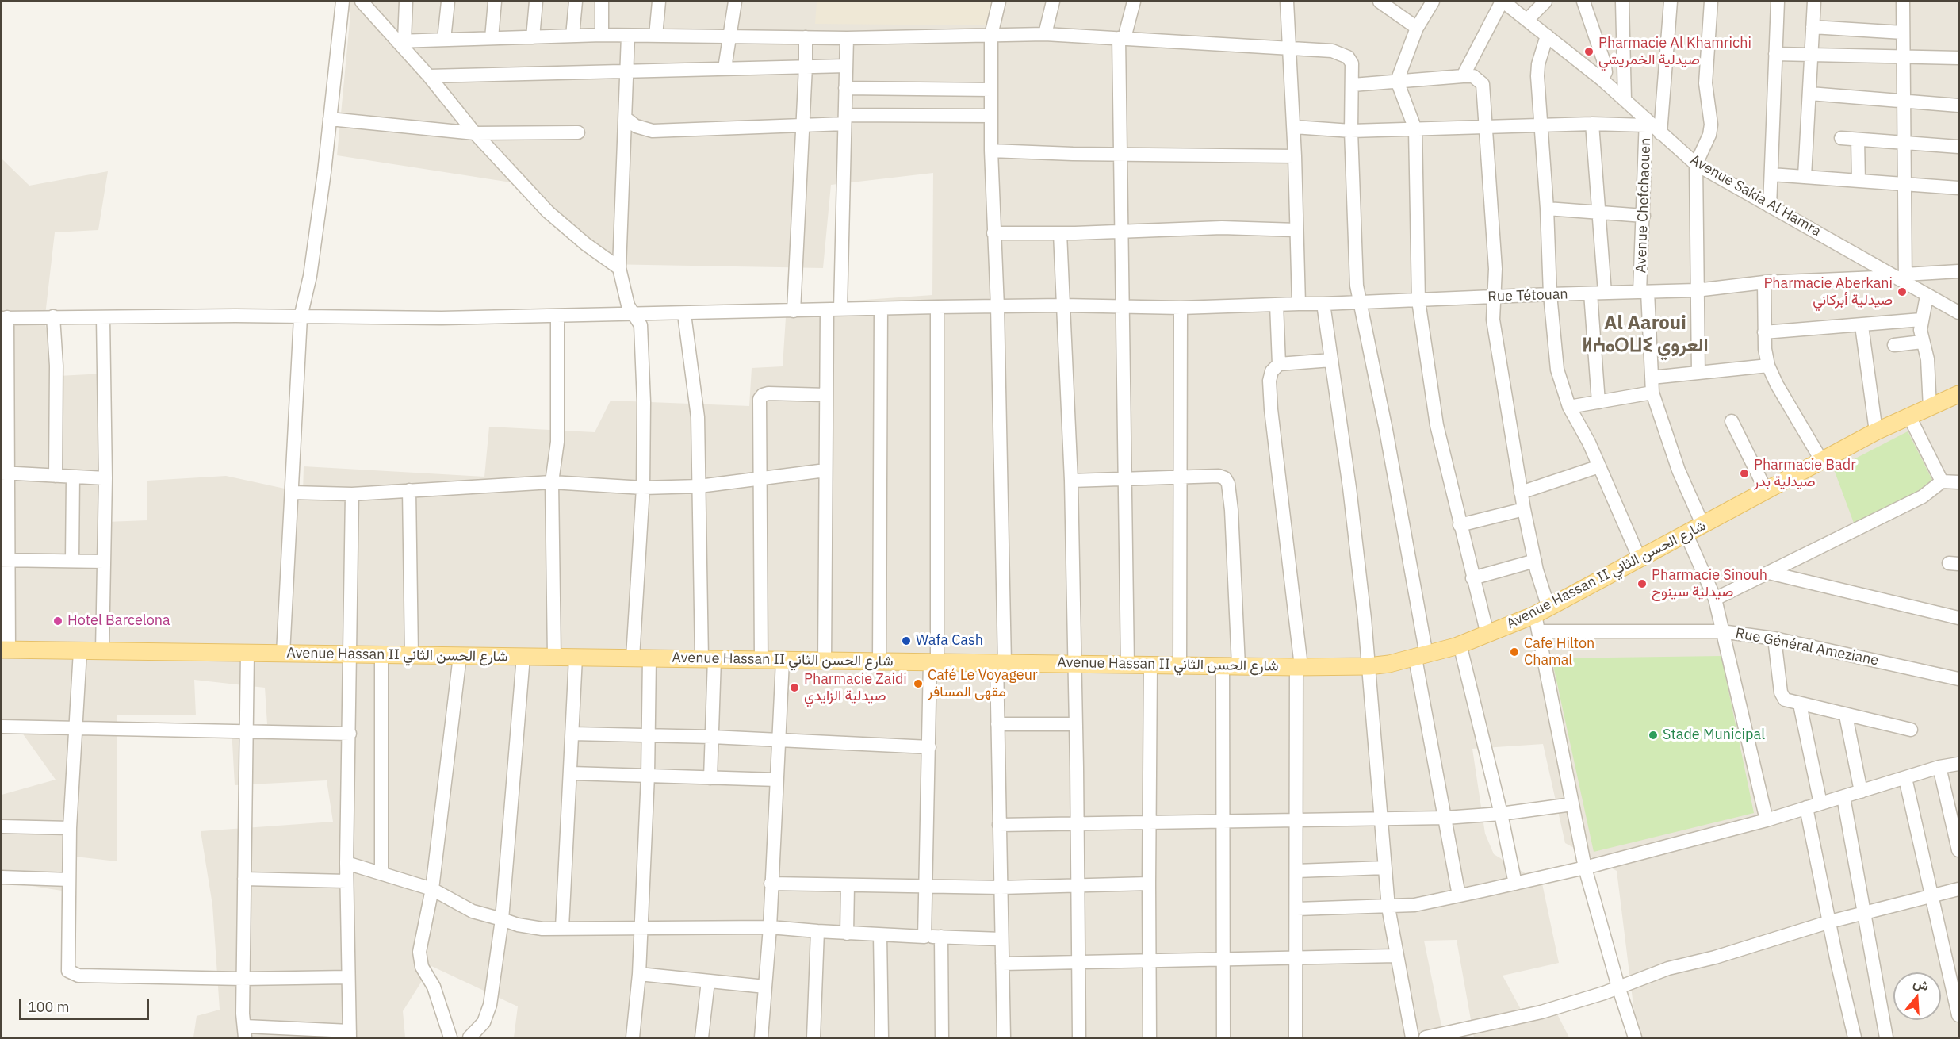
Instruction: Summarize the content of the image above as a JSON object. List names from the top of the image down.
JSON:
{
  "streets": {
    "main road": ["Avenue Hassan II شارع الحسن الثاني"],
    "street": [
      "Avenue Sakia Al Hamra",
      "Avenue Chefchaouen",
      "Rue Tétouan",
      "Rue Général Ameziane"
    ]
  },
  "crossings": [
    ["Avenue Sakia Al Hamra", "Avenue Chefchaouen"],
    ["Avenue Chefchaouen", "Rue Tétouan"],
    ["Avenue Chefchaouen", "Avenue Hassan II شارع الحسن الثاني"]
  ],
  "districts": ["Al Aaroui ⵍⵄⴰⵔⵡⵉ العروي"],
  "places": [
    "Pharmacie Al Khamrichi صيدلية الخمريشي",
    "Pharmacie Aberkani صيدلية أبركاني",
    "Pharmacie Badr صيدلية بدر",
    "Pharmacie Sinouh صيدلية سينوح",
    "Hotel Barcelona",
    "Wafa Cash",
    "Cafe Hilton Chamal",
    "Café Le Voyageur مقهى المسافر",
    "Pharmacie Zaidi صيدلية الزايدي",
    "Stade Municipal"
  ],
  "scale_bar": "100 m",
  "north": "top"
}
